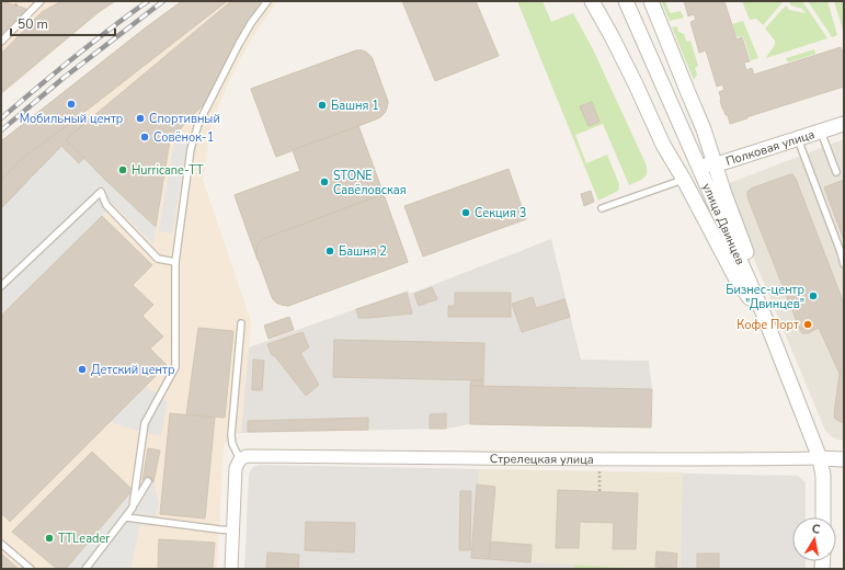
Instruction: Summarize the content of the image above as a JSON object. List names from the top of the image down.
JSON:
{
  "streets": {
    "street": ["Полковая улица", "улица Двинцев", "Стрелецкая улица"]
  },
  "crossings": [
    ["Полковая улица", "улица Двинцев"],
    ["улица Двинцев", "Стрелецкая улица"]
  ],
  "places": [
    "Мобильный центр",
    "Башня 1",
    "Спортивный",
    "Совёнок-1",
    "Hurricane-TT",
    "STONE Савёловская",
    "Секция 3",
    "Башня 2",
    "Бизнес-центр \"Двинцев\"",
    "Кофе Порт",
    "Детский центр",
    "TTLeader"
  ],
  "scale_bar": "50 m",
  "north": "top"
}
